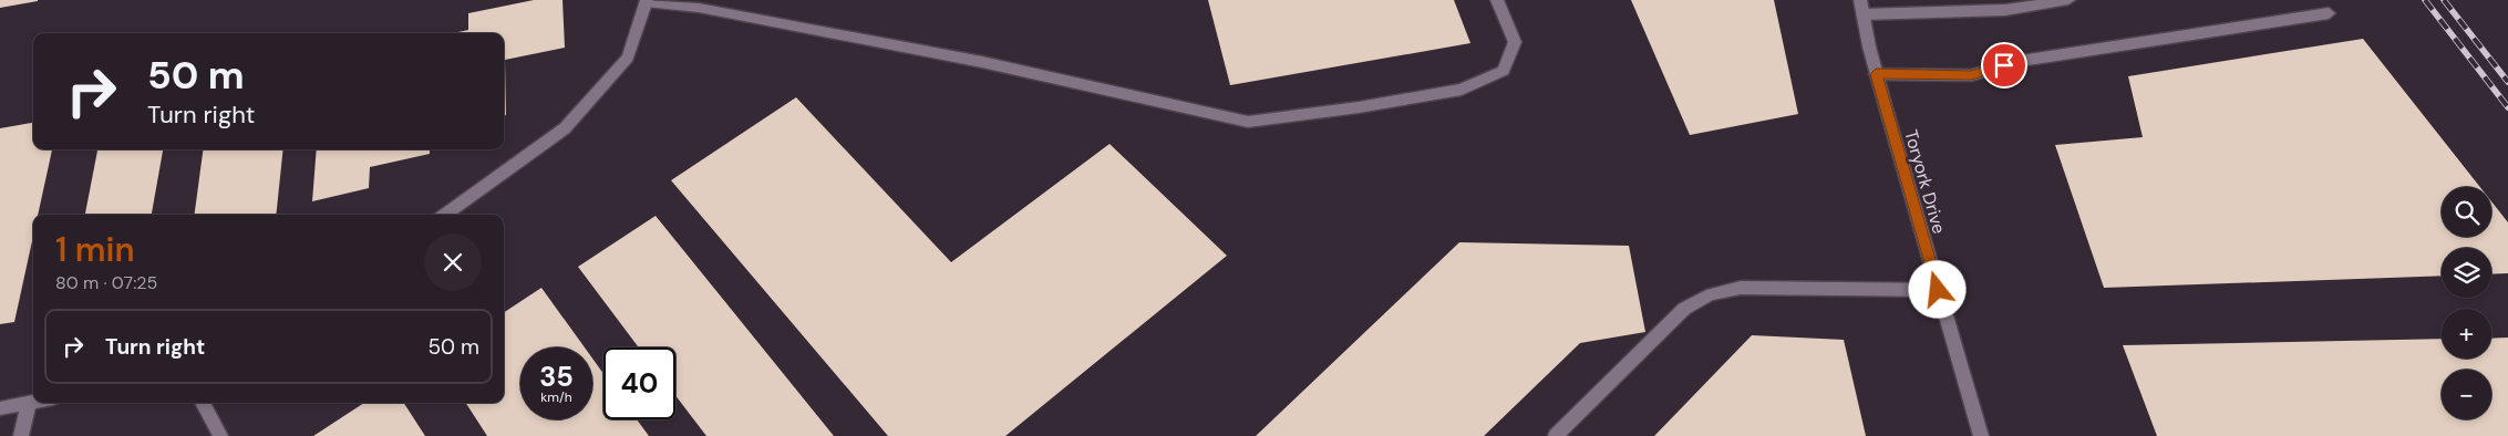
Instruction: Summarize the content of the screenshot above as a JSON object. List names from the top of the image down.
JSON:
{
  "streets": {
    "street": ["Toryork Drive"]
  },
  "page": {
    "turn": ["50 m", "Turn right"],
    "map_buttons": ["+", "−"],
    "heading": ["1 min", "80 m · 07:25"],
    "list": [
      {
        "name": "Turn right",
        "value": "50 m"
      }
    ],
    "speed": "35 km/h",
    "limit": "40"
  }
}
